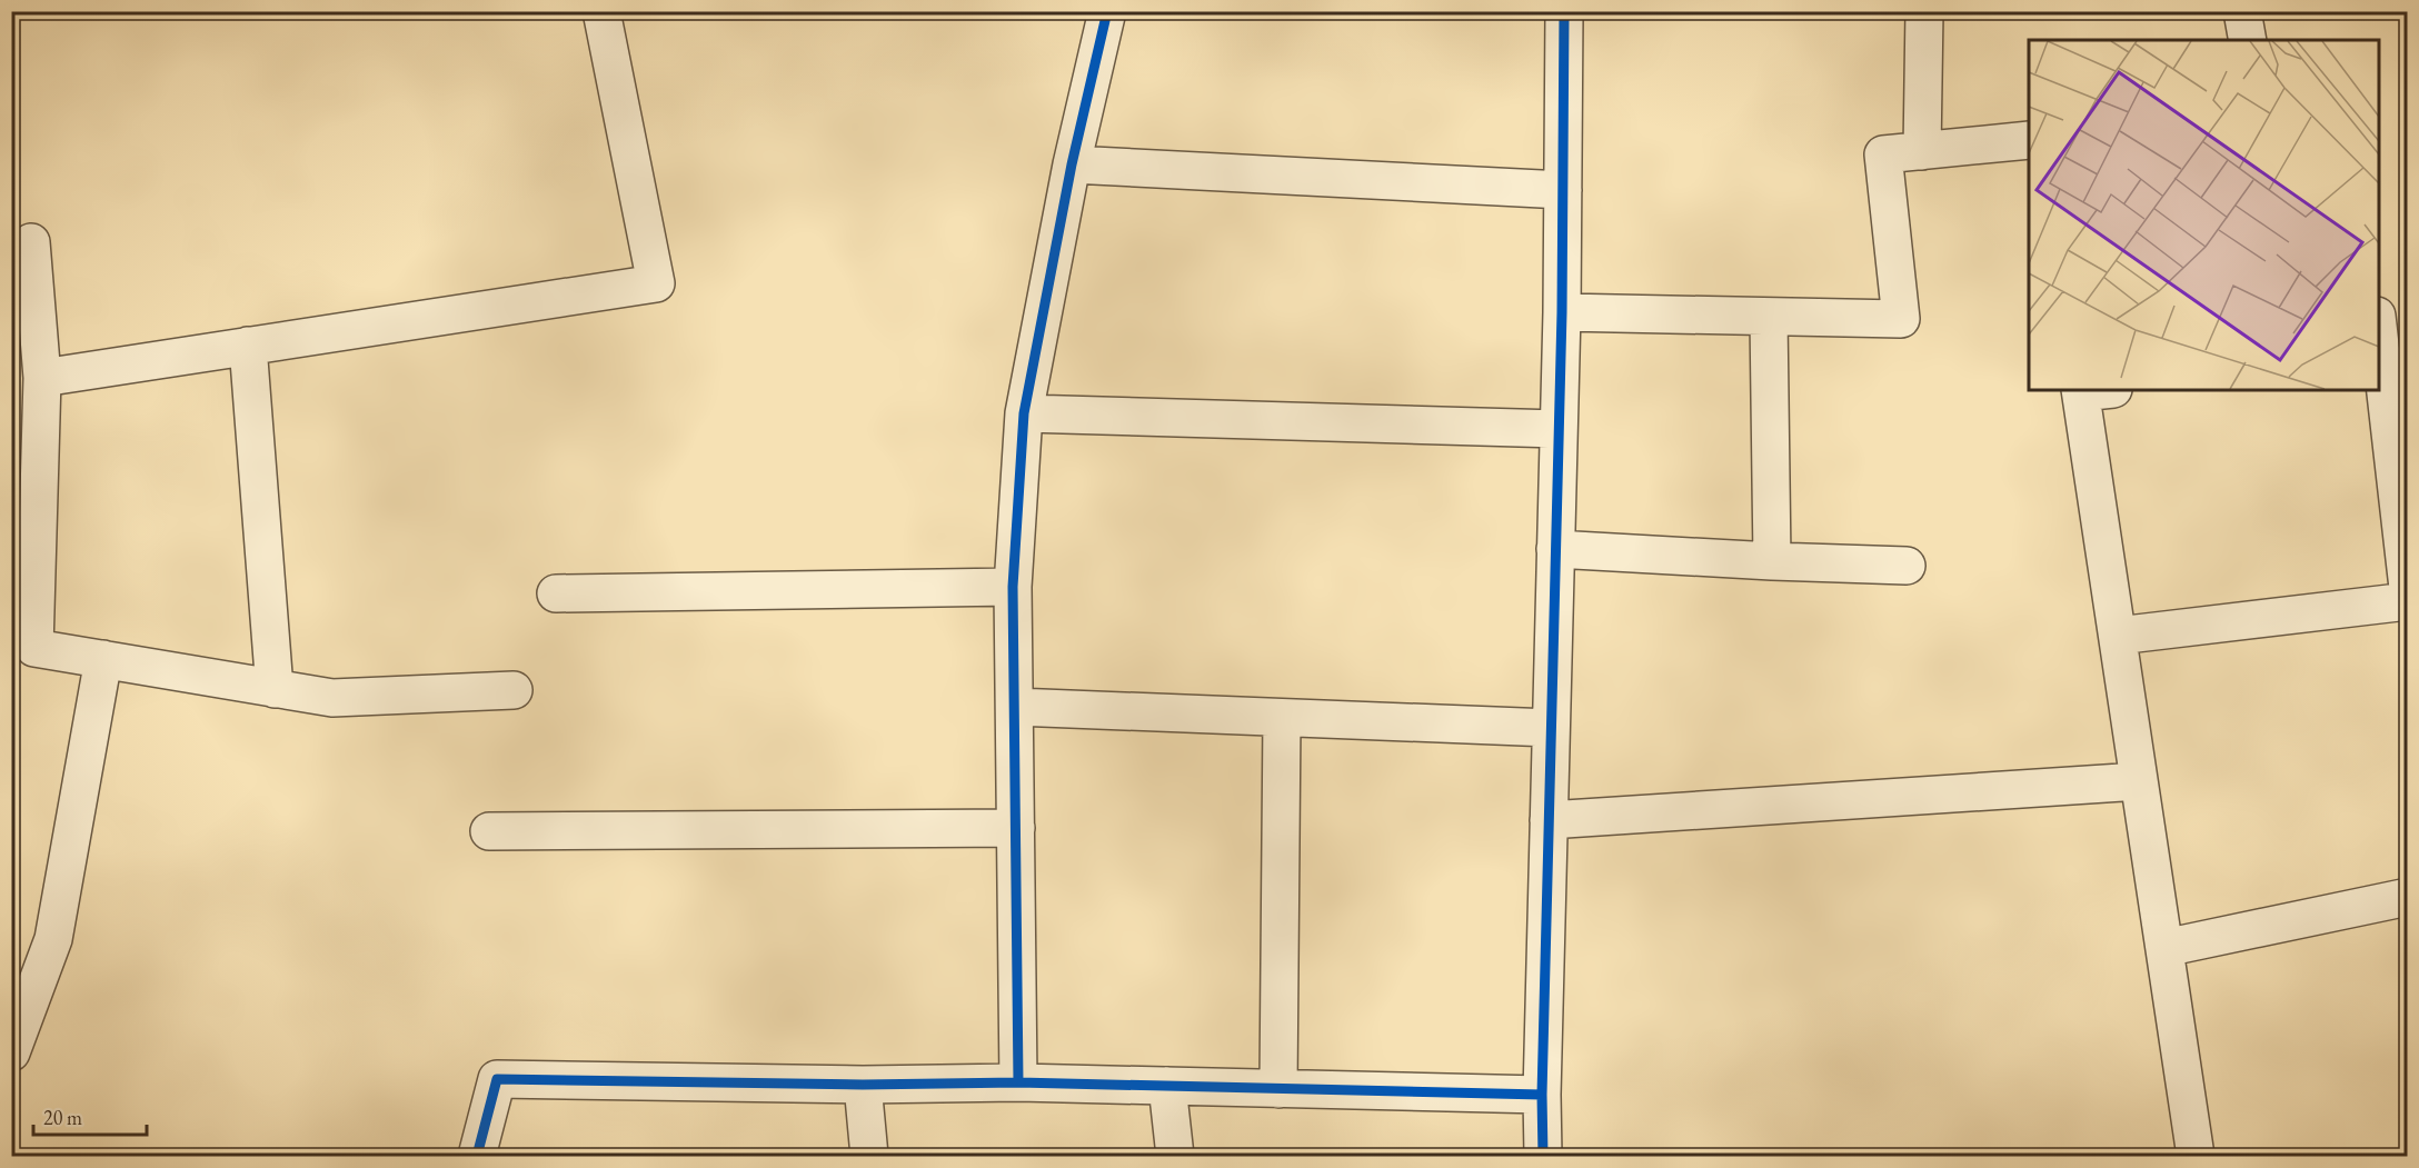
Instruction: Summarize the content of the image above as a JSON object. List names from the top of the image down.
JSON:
{
  "scale_bar": "20 m"
}
